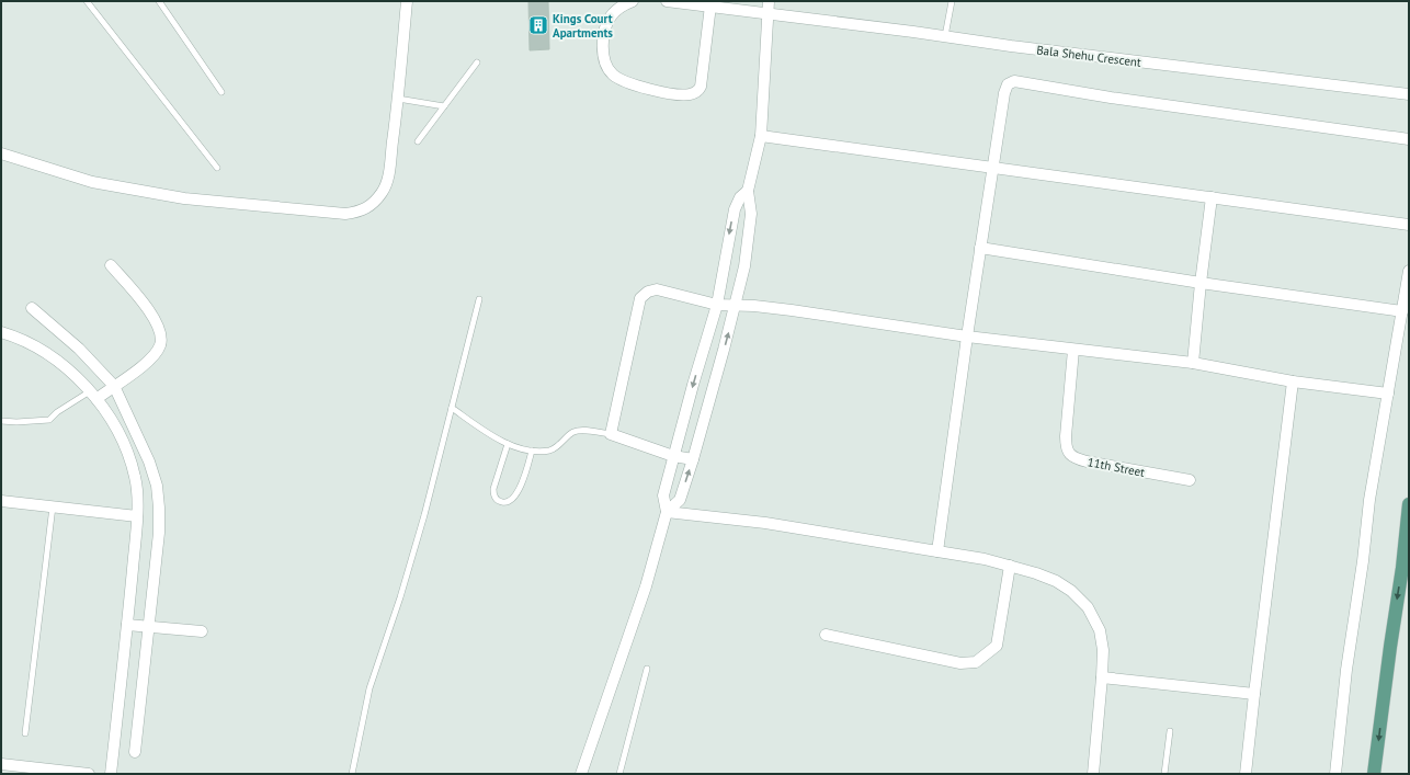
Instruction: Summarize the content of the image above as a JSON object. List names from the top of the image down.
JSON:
{
  "streets": {
    "street": ["Bala Shehu Crescent", "11th Street"]
  },
  "places": {
    "building": ["Kings Court Apartments"]
  }
}
